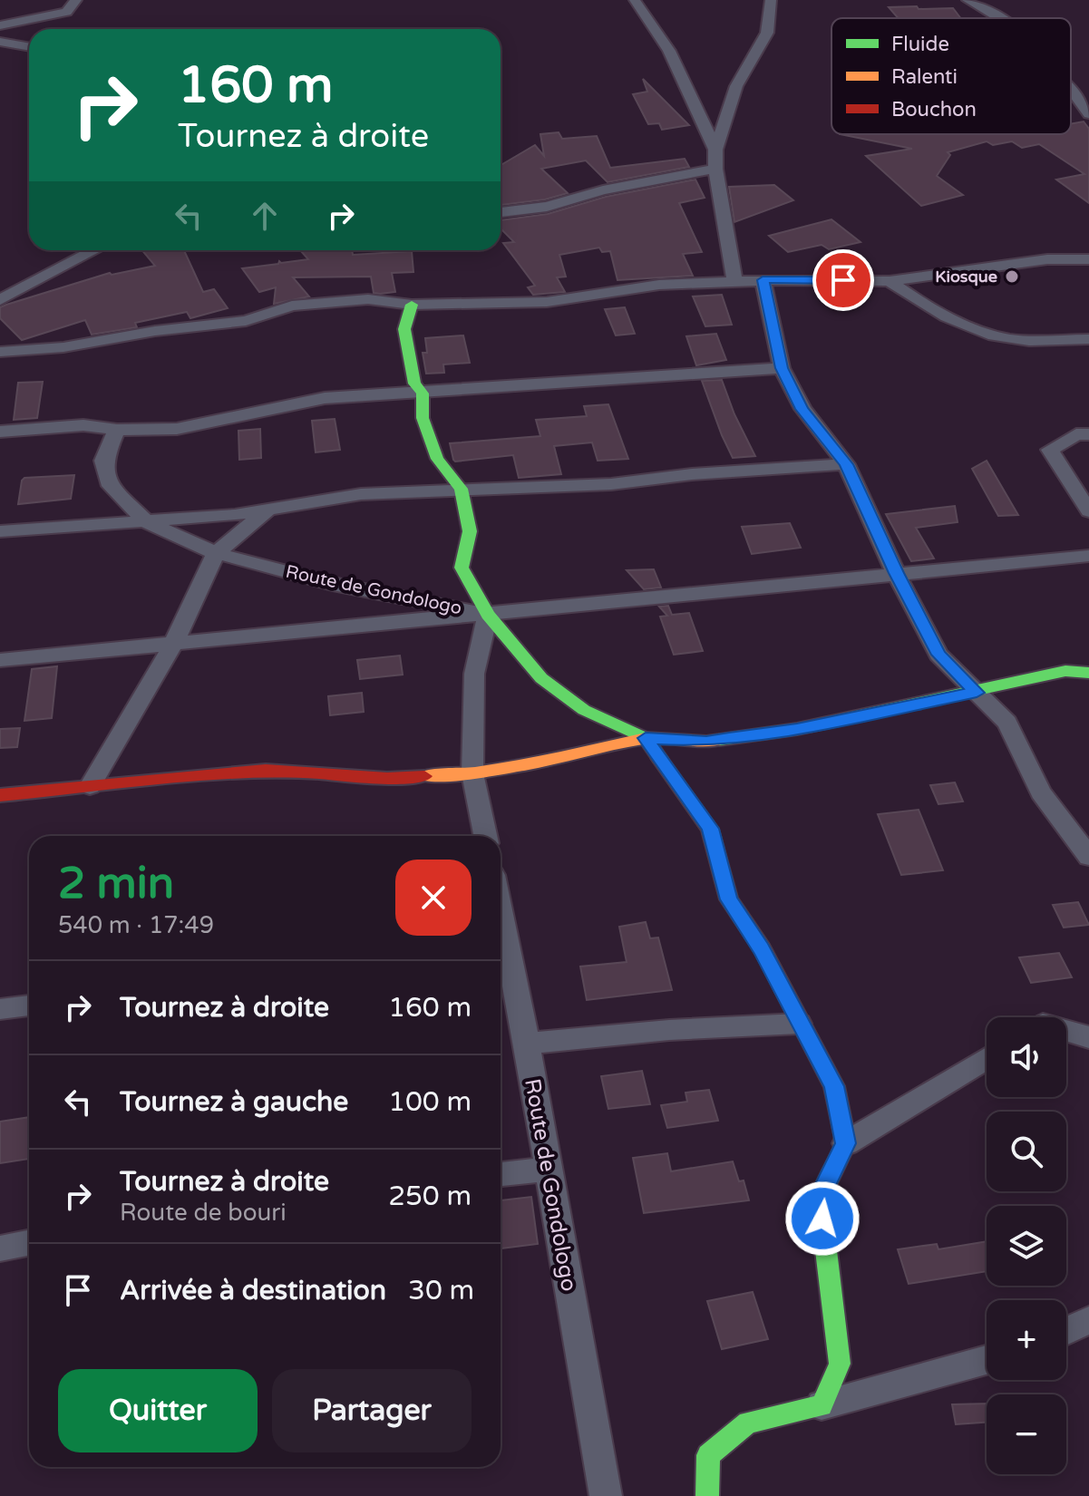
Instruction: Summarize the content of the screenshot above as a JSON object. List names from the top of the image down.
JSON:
{
  "streets": {
    "street": ["Route de Gondologo"]
  },
  "places": ["Kiosque"],
  "legend": ["Fluide", "Ralenti", "Bouchon"],
  "page": {
    "turn": ["160 m", "Tournez à droite"],
    "heading": ["2 min", "540 m · 17:49"],
    "list": [
      {
        "name": "Tournez à droite",
        "value": "160 m"
      },
      {
        "name": "Tournez à gauche",
        "value": "100 m"
      },
      {
        "name": "Tournez à droite",
        "note": "Route de bouri",
        "value": "250 m"
      },
      {
        "name": "Arrivée à destination",
        "value": "30 m"
      }
    ],
    "map_buttons": ["+", "−"],
    "buttons": ["Quitter", "Partager"]
  }
}
